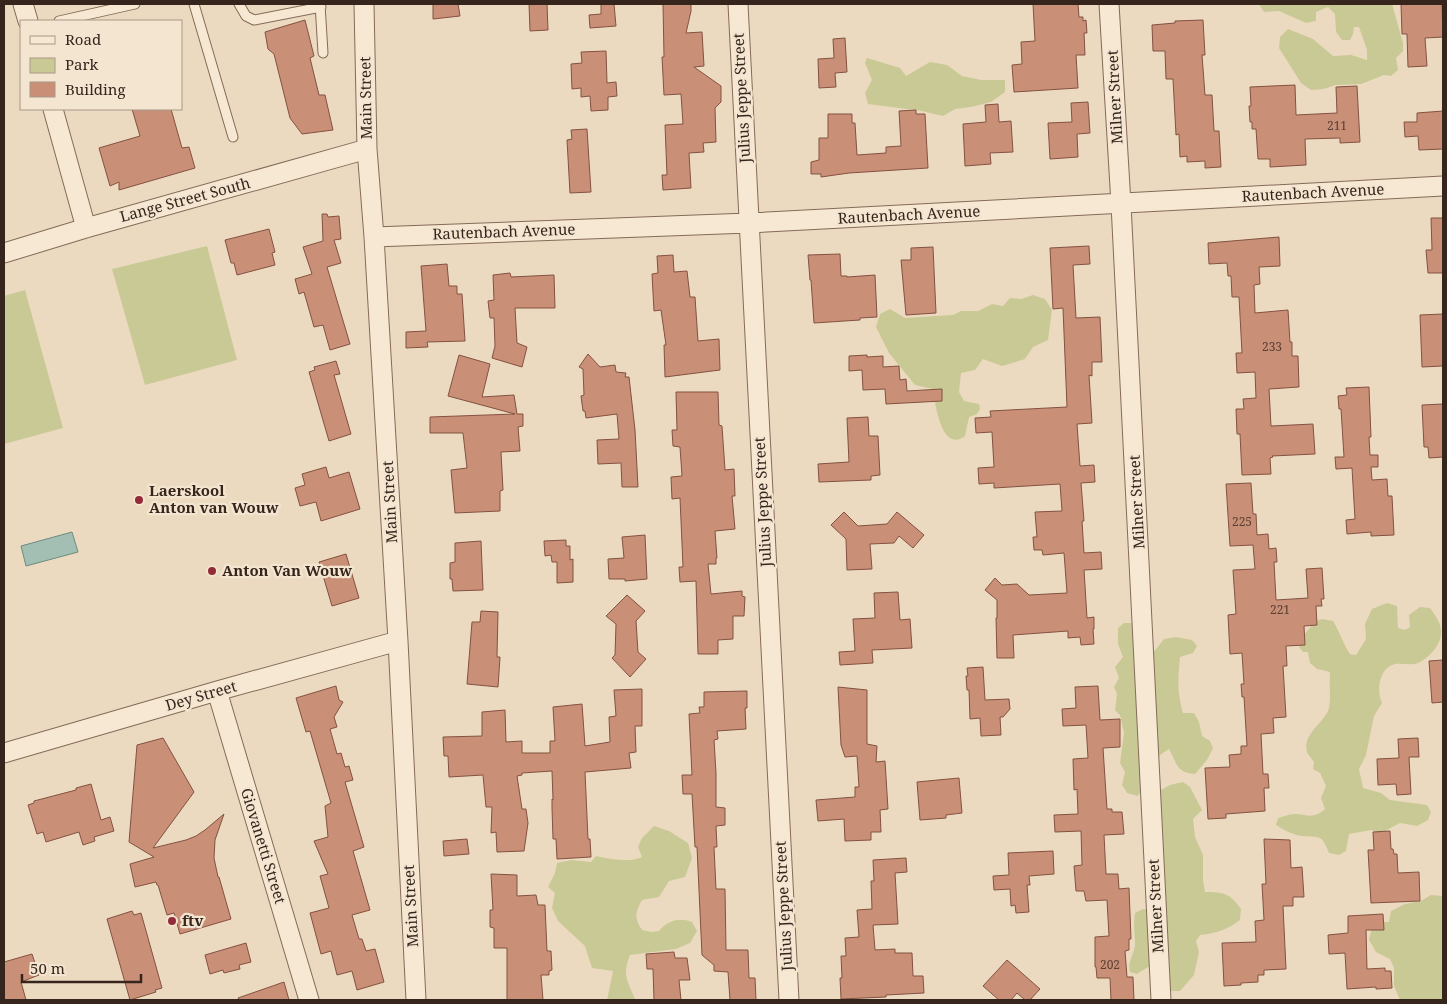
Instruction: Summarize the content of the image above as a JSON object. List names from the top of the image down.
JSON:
{
  "streets": {
    "street": [
      "Milner Street",
      "Main Street",
      "Julius Jeppe Street",
      "Rautenbach Avenue",
      "Lange Street South",
      "Dey Street",
      "Giovanetti Street"
    ]
  },
  "crossings": [
    ["Milner Street", "Rautenbach Avenue"],
    ["Main Street", "Rautenbach Avenue"],
    ["Main Street", "Lange Street South"],
    ["Main Street", "Dey Street"],
    ["Julius Jeppe Street", "Rautenbach Avenue"],
    ["Dey Street", "Giovanetti Street"]
  ],
  "places": ["Laerskool Anton van Wouw", "Anton Van Wouw", "ftv"],
  "house_numbers": [
    "211",
    "233",
    "225",
    "221",
    "202"
  ],
  "legend": ["Road", "Park", "Building"],
  "scale_bar": "50 m"
}
